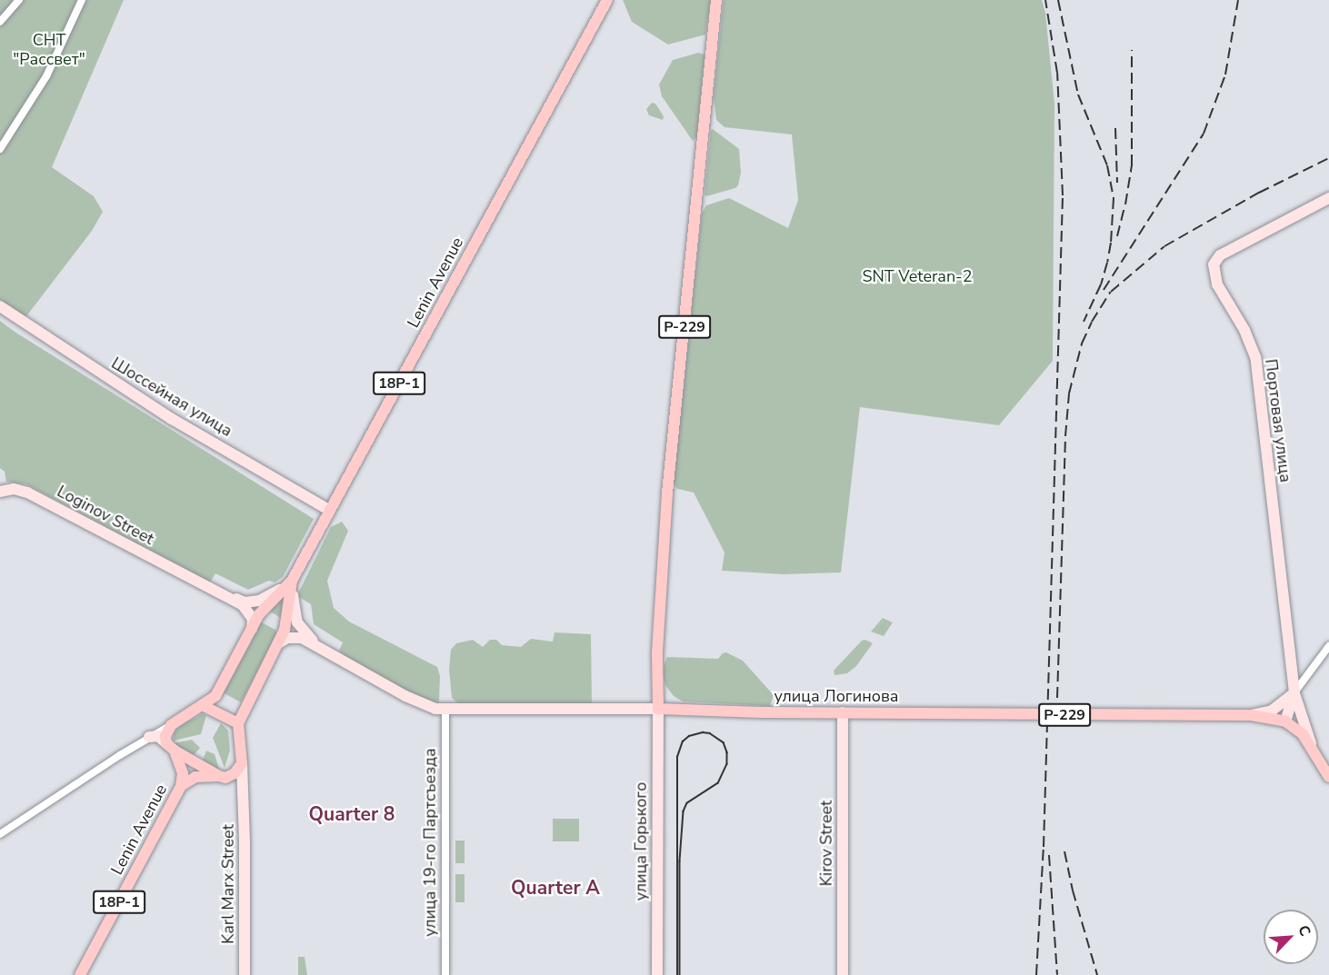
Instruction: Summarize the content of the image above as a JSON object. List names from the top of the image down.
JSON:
{
  "streets": {
    "main road": [
      "Lenin Avenue",
      "Р-229",
      "18Р-1",
      "улица Логинова"
    ],
    "street": [
      "Шоссейная улица",
      "Портовая улица",
      "Loginov Street",
      "улица Горького",
      "улица 19-го Партсъезда",
      "Kirov Street",
      "Karl Marx Street"
    ]
  },
  "crossings": [
    ["Lenin Avenue", "Шоссейная улица"],
    ["Lenin Avenue", "Karl Marx Street"],
    ["Р-229", "улица Логинова"],
    ["Р-229", "улица Горького"],
    ["Портовая улица", "улица Логинова"],
    ["улица Логинова", "улица Горького"],
    ["улица Логинова", "улица 19-го Партсъезда"],
    ["улица Логинова", "Kirov Street"]
  ],
  "districts": ["Quarter 8", "Quarter A"],
  "parks": ["СНТ \"Рассвет\"", "SNT Veteran-2"],
  "north": "top right"
}
